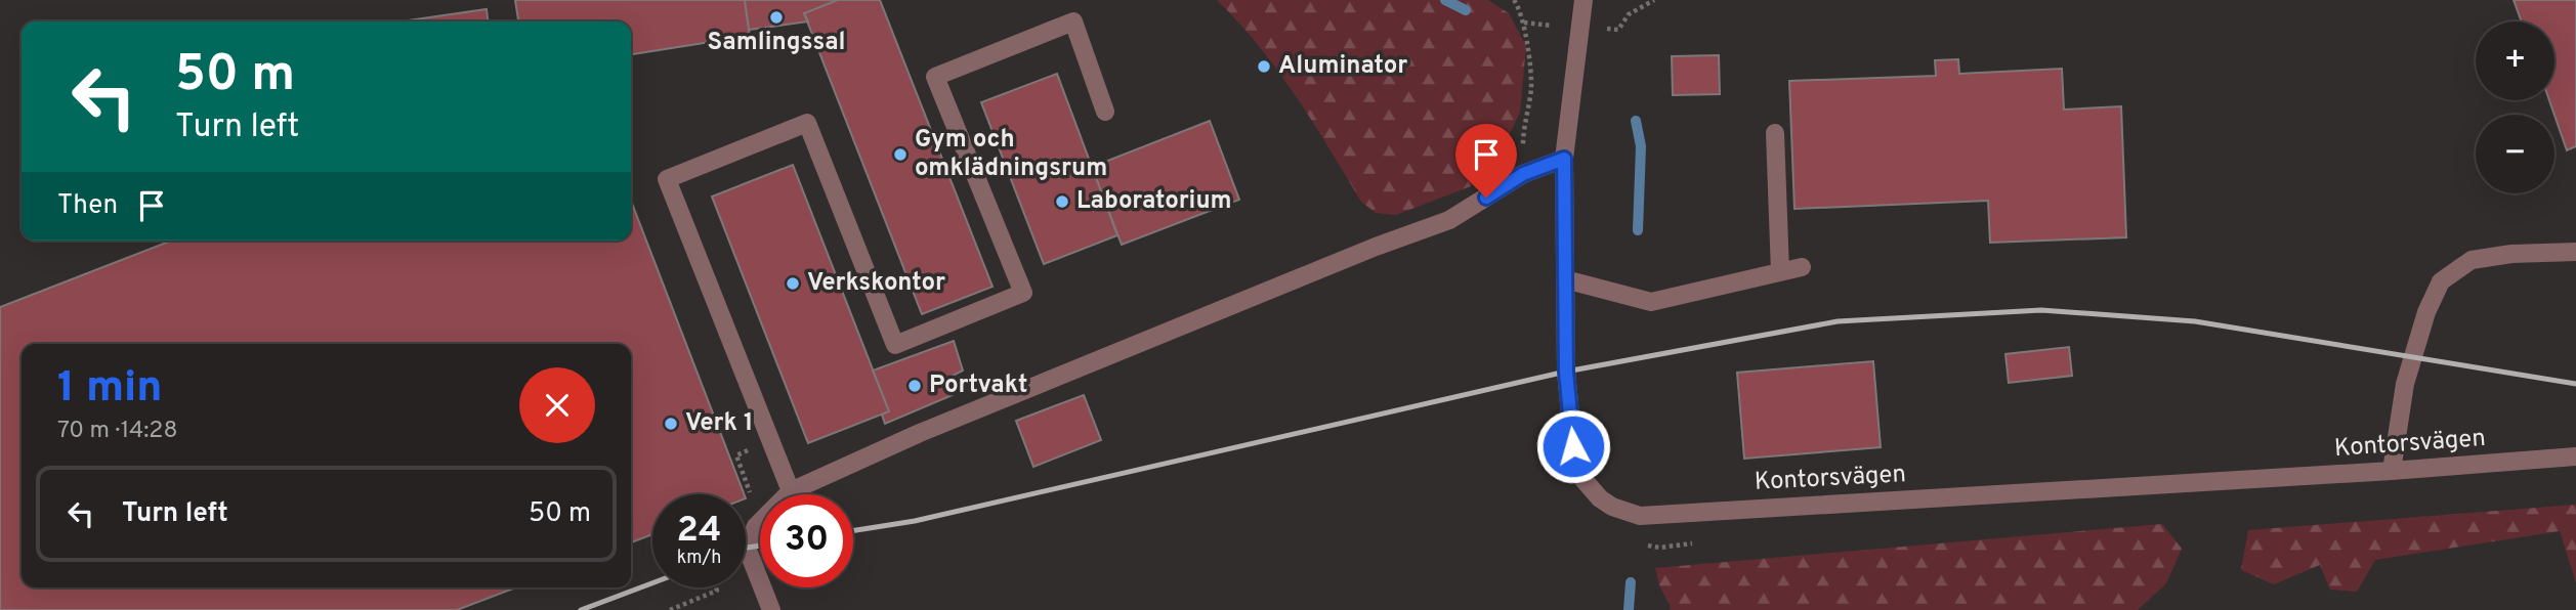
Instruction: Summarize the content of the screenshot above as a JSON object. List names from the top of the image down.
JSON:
{
  "streets": {
    "street": ["Kontorsvägen"]
  },
  "places": [
    "Samlingssal",
    "Aluminator",
    "Gym och omklädningsrum",
    "Laboratorium",
    "Verkskontor",
    "Portvakt",
    "Verk 1"
  ],
  "page": {
    "map_buttons": ["+", "−"],
    "turn": ["50 m", "Turn left"],
    "then": "Then",
    "heading": ["1 min", "70 m · 14:28"],
    "list": [
      {
        "name": "Turn left",
        "value": "50 m"
      }
    ],
    "speed": "24 km/h",
    "limit": "30"
  }
}
